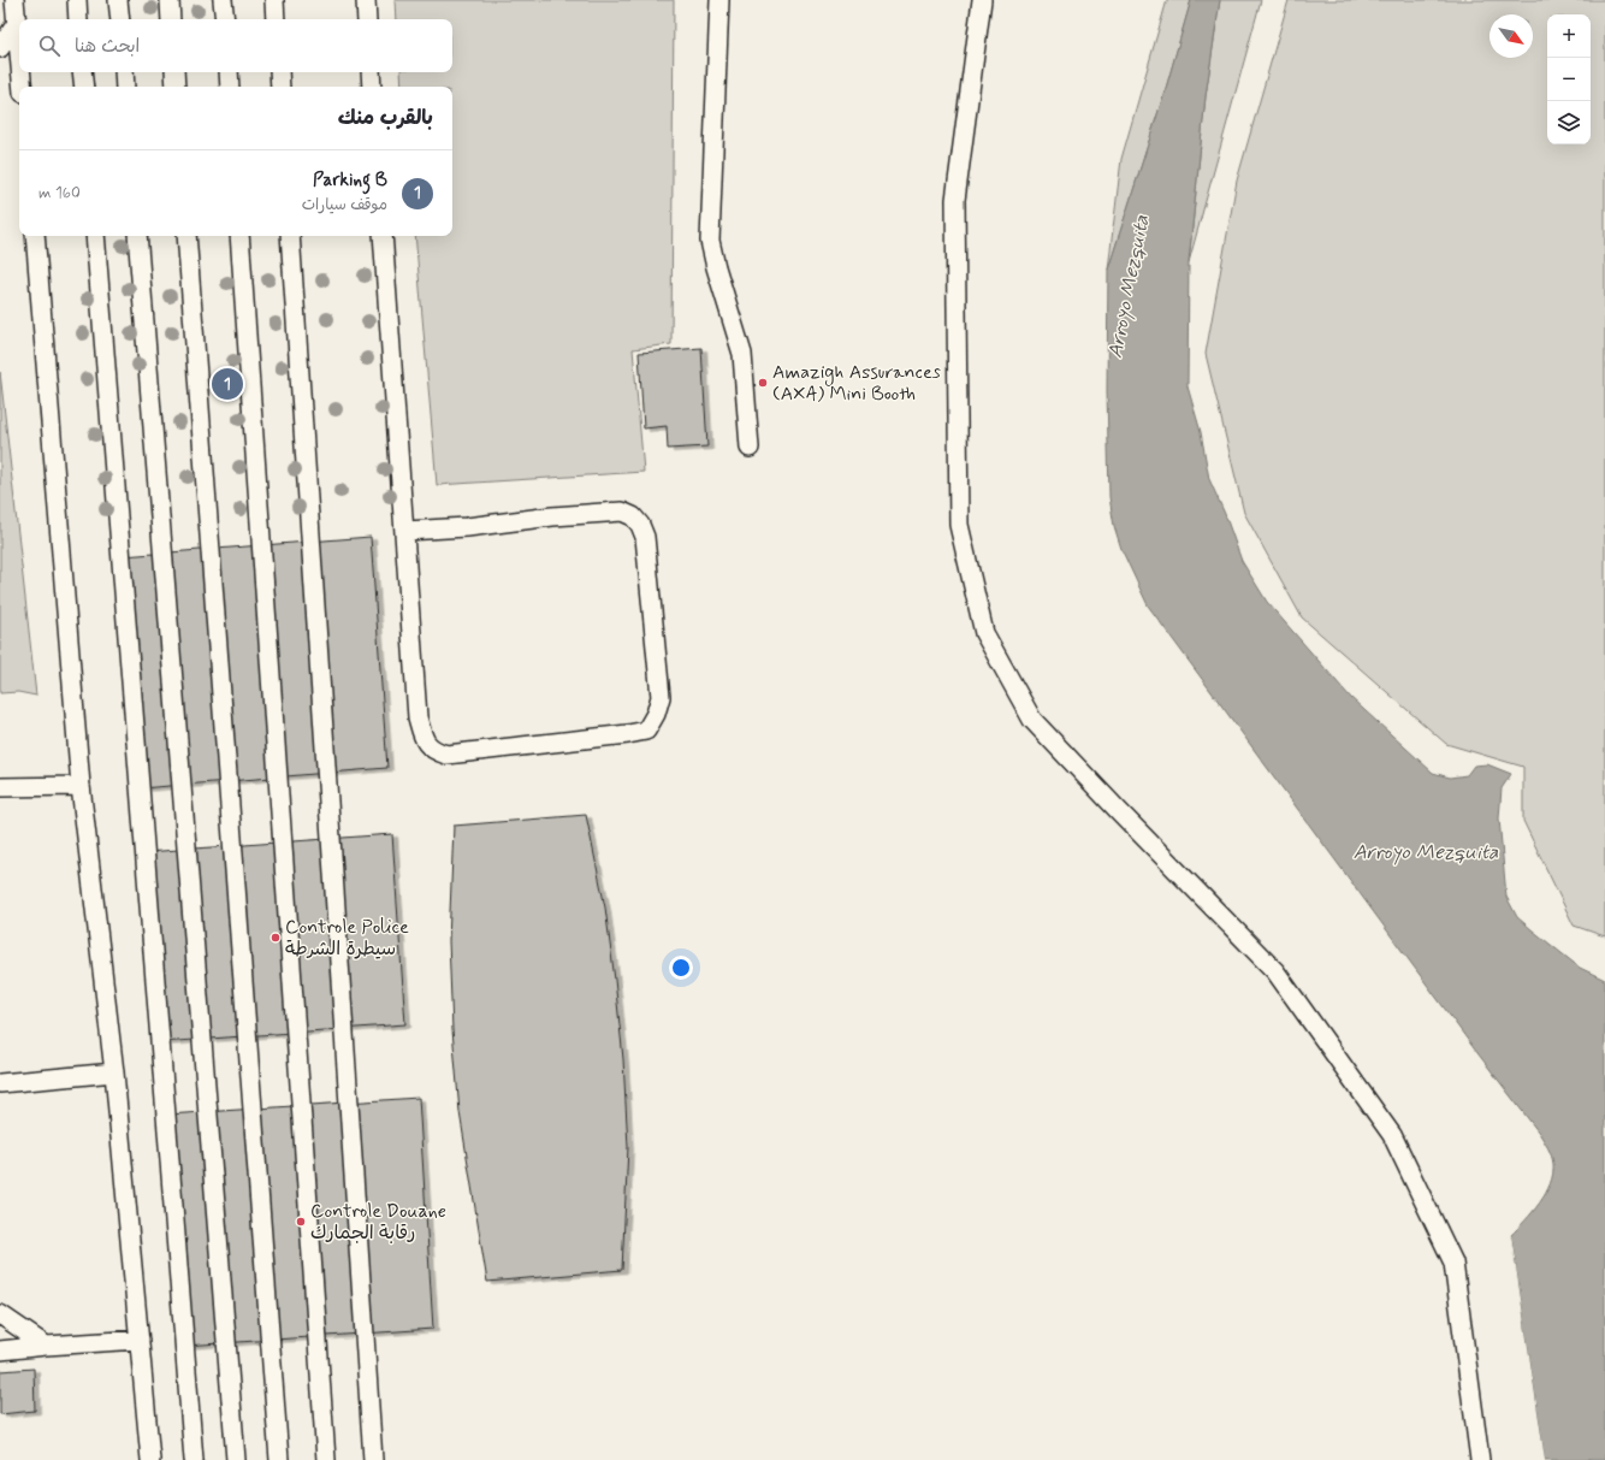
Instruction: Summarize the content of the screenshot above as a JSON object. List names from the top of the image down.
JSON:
{
  "water": ["Arroyo Mezquita"],
  "places": ["Amazigh Assurances (AXA) Mini Booth", "Controle Police سيطرة الشرطة", "Controle Douane رقابة الجمارك"],
  "north": "bottom right",
  "page": {
    "map_buttons": ["+", "−"],
    "search": "ابحث هنا",
    "heading": "بالقرب منك",
    "list": [
      {
        "mark": "1",
        "name": "Parking B",
        "note": "موقف سيارات",
        "value": "160 m"
      }
    ],
    "pins": "1"
  }
}
